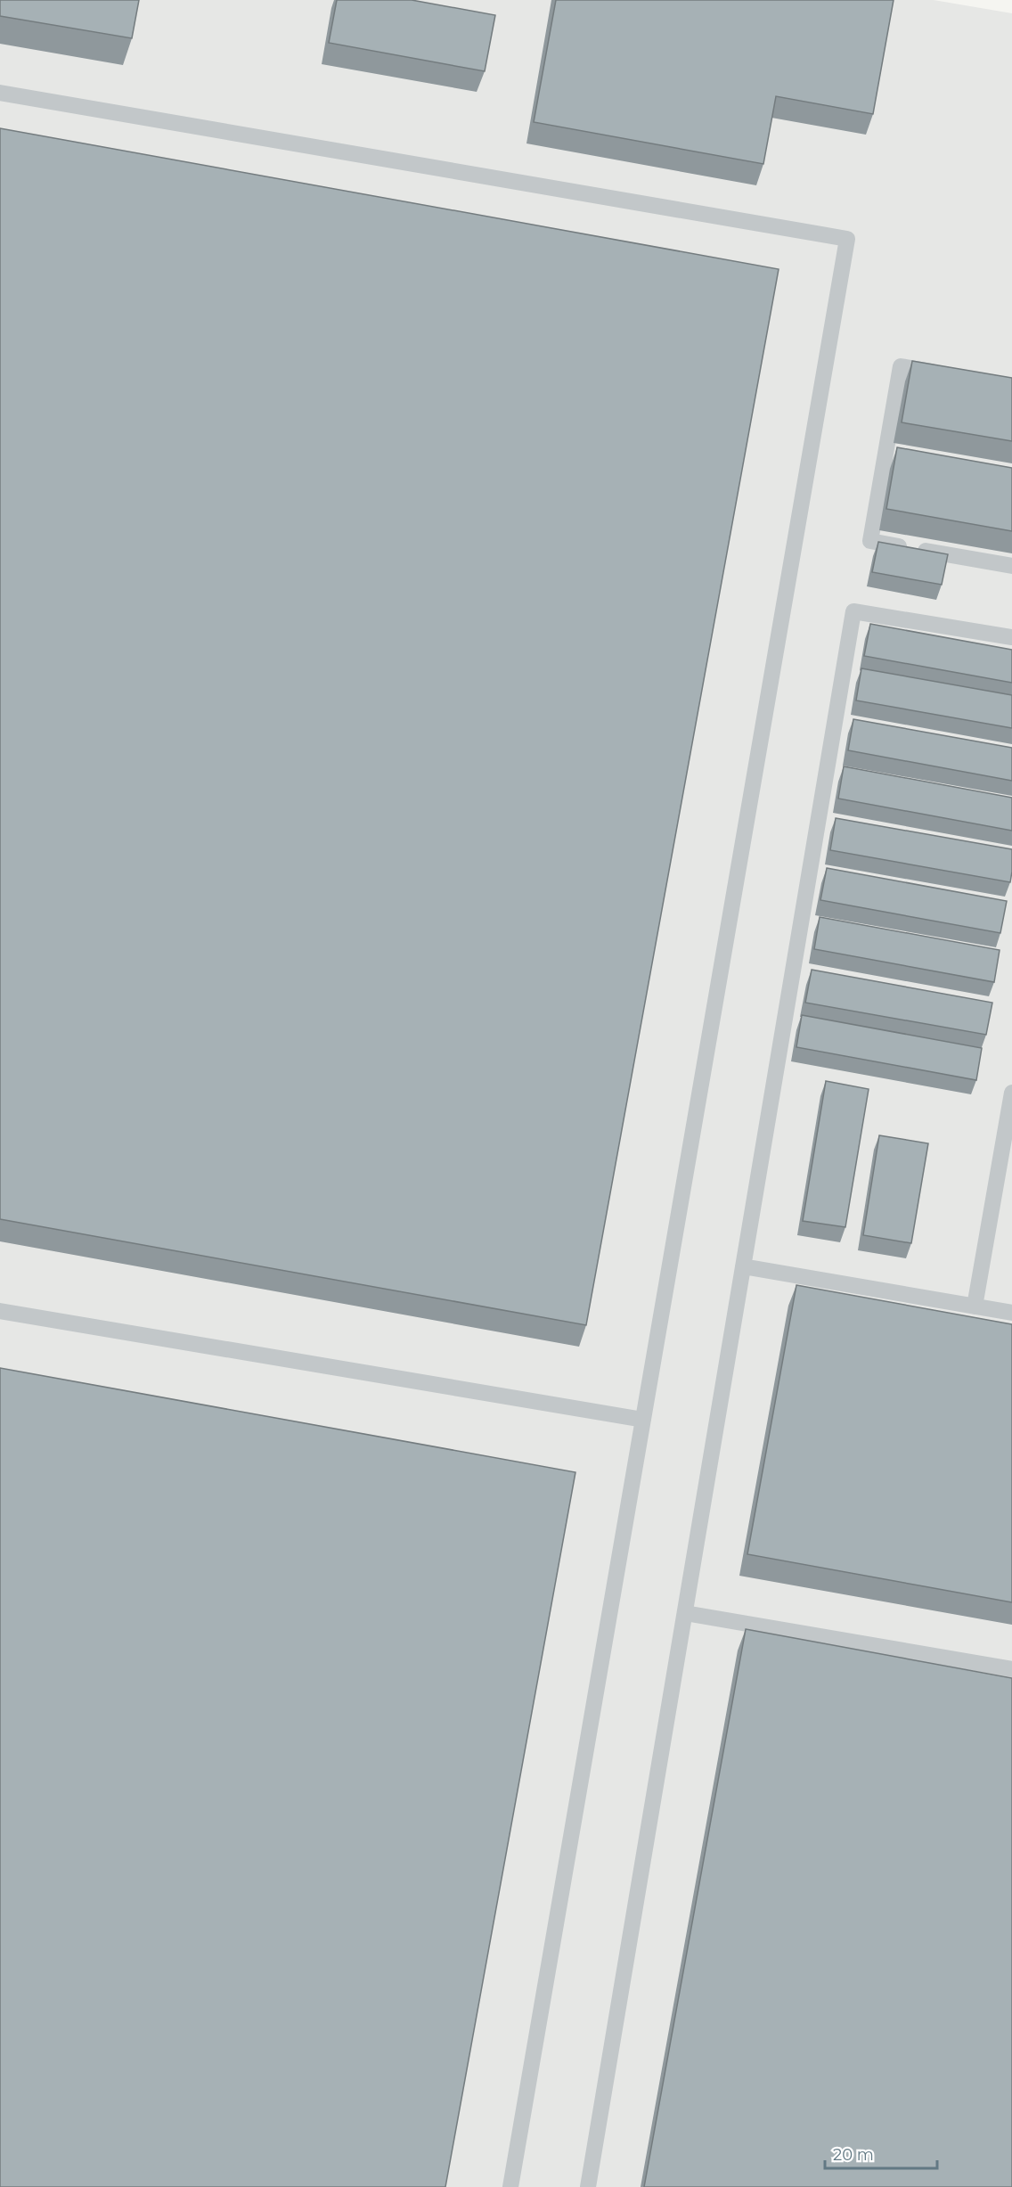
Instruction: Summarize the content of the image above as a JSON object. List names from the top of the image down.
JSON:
{
  "scale_bar": "20 m"
}
